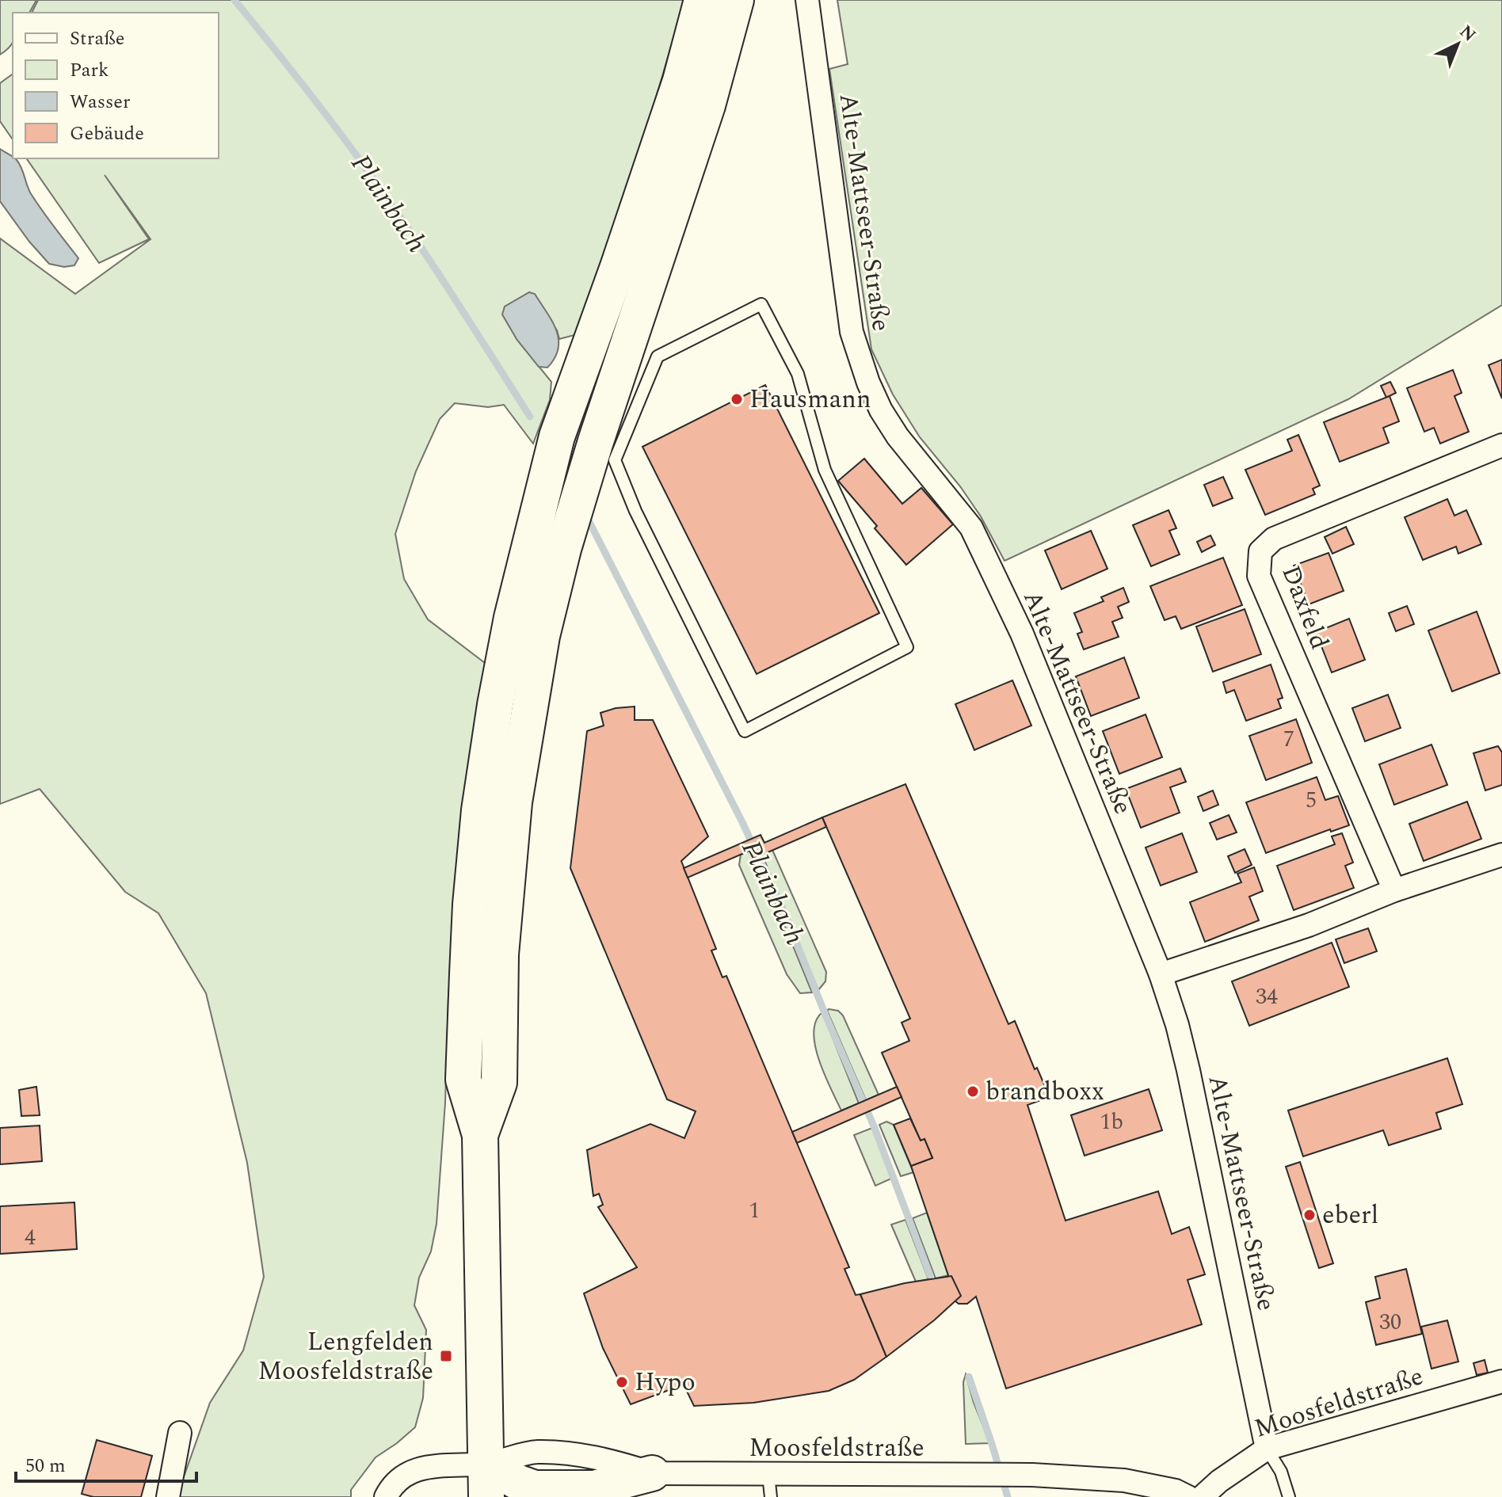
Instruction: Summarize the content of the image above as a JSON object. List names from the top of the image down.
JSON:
{
  "streets": {
    "street": ["Alte-Mattseer-Straße", "Daxfeld", "Moosfeldstraße"]
  },
  "crossings": [
    ["Alte-Mattseer-Straße", "Moosfeldstraße"]
  ],
  "water": ["Plainbach"],
  "places": {
    "other": [
      "Hausmann",
      "brandboxx",
      "eberl",
      "Hypo"
    ],
    "transit": ["Lengfelden Moosfeldstraße"]
  },
  "house_numbers": [
    "7",
    "5",
    "34",
    "1b",
    "1",
    "4",
    "30"
  ],
  "legend": [
    "Straße",
    "Park",
    "Wasser",
    "Gebäude"
  ],
  "scale_bar": "50 m",
  "north": "top right"
}
